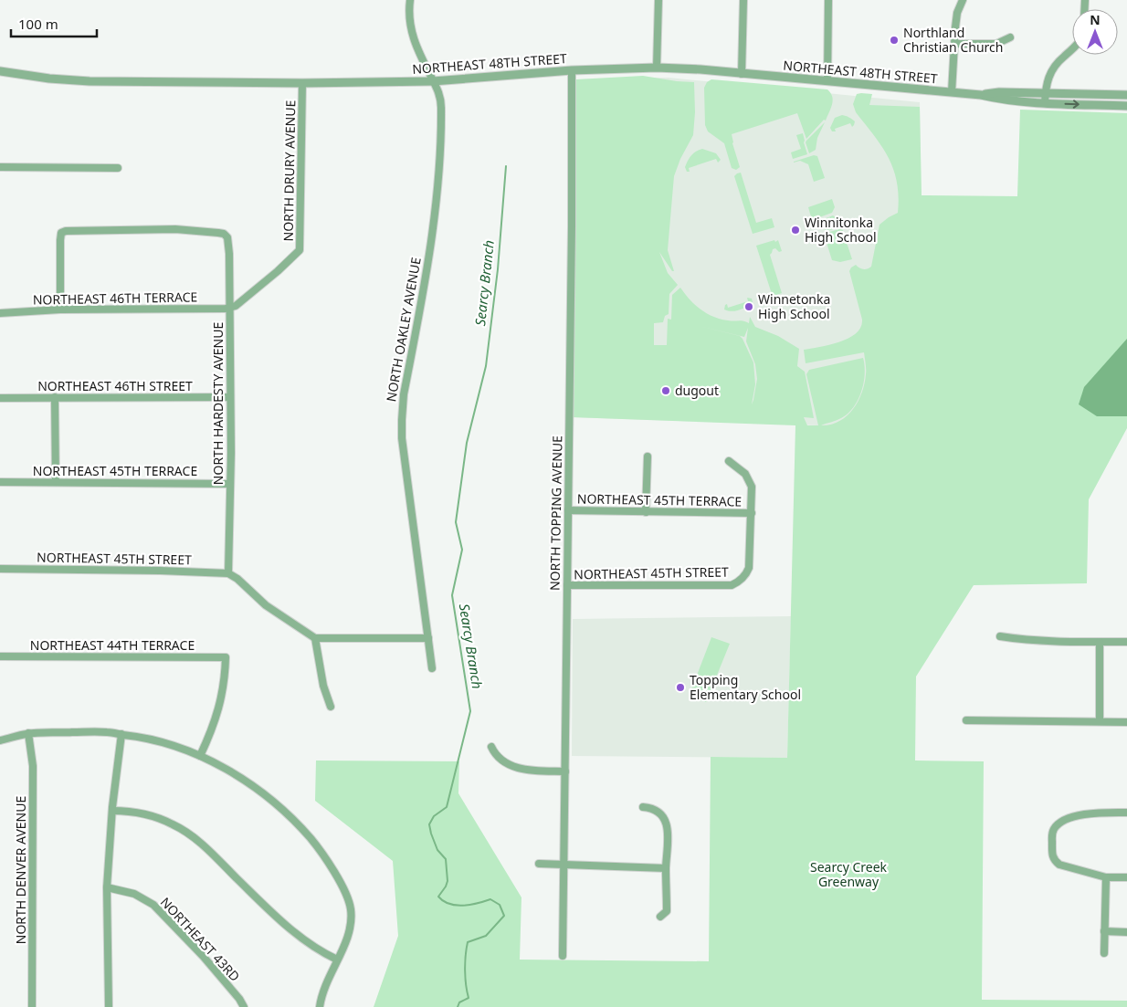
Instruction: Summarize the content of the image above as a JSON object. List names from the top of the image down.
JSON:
{
  "streets": {
    "street": [
      "NORTHEAST 48TH STREET",
      "NORTH DRURY AVENUE",
      "NORTHEAST 46TH TERRACE",
      "NORTH OAKLEY AVENUE",
      "NORTHEAST 46TH STREET",
      "NORTH HARDESTY AVENUE",
      "NORTHEAST 45TH TERRACE",
      "NORTH TOPPING AVENUE",
      "NORTHEAST 45TH STREET",
      "NORTHEAST 44TH TERRACE",
      "NORTH DENVER AVENUE",
      "NORTHEAST 43RD"
    ]
  },
  "crossings": [
    ["NORTHEAST 48TH STREET", "NORTH DRURY AVENUE"],
    ["NORTHEAST 48TH STREET", "NORTH OAKLEY AVENUE"],
    ["NORTHEAST 48TH STREET", "NORTH TOPPING AVENUE"],
    ["NORTH DRURY AVENUE", "NORTHEAST 46TH TERRACE"],
    ["NORTH DRURY AVENUE", "NORTH HARDESTY AVENUE"],
    ["NORTHEAST 46TH TERRACE", "NORTH HARDESTY AVENUE"],
    ["NORTHEAST 46TH STREET", "NORTH HARDESTY AVENUE"],
    ["NORTH HARDESTY AVENUE", "NORTHEAST 45TH TERRACE"],
    ["NORTH HARDESTY AVENUE", "NORTHEAST 45TH STREET"],
    ["NORTHEAST 45TH TERRACE", "NORTH TOPPING AVENUE"],
    ["NORTHEAST 45TH TERRACE", "NORTHEAST 45TH STREET"],
    ["NORTH TOPPING AVENUE", "NORTHEAST 45TH STREET"]
  ],
  "water": ["Searcy Branch"],
  "parks": ["Searcy Creek Greenway"],
  "places": [
    "Northland Christian Church",
    "Winnitonka High School",
    "Winnetonka High School",
    "dugout",
    "Topping Elementary School"
  ],
  "scale_bar": "100 m",
  "north": "top"
}
